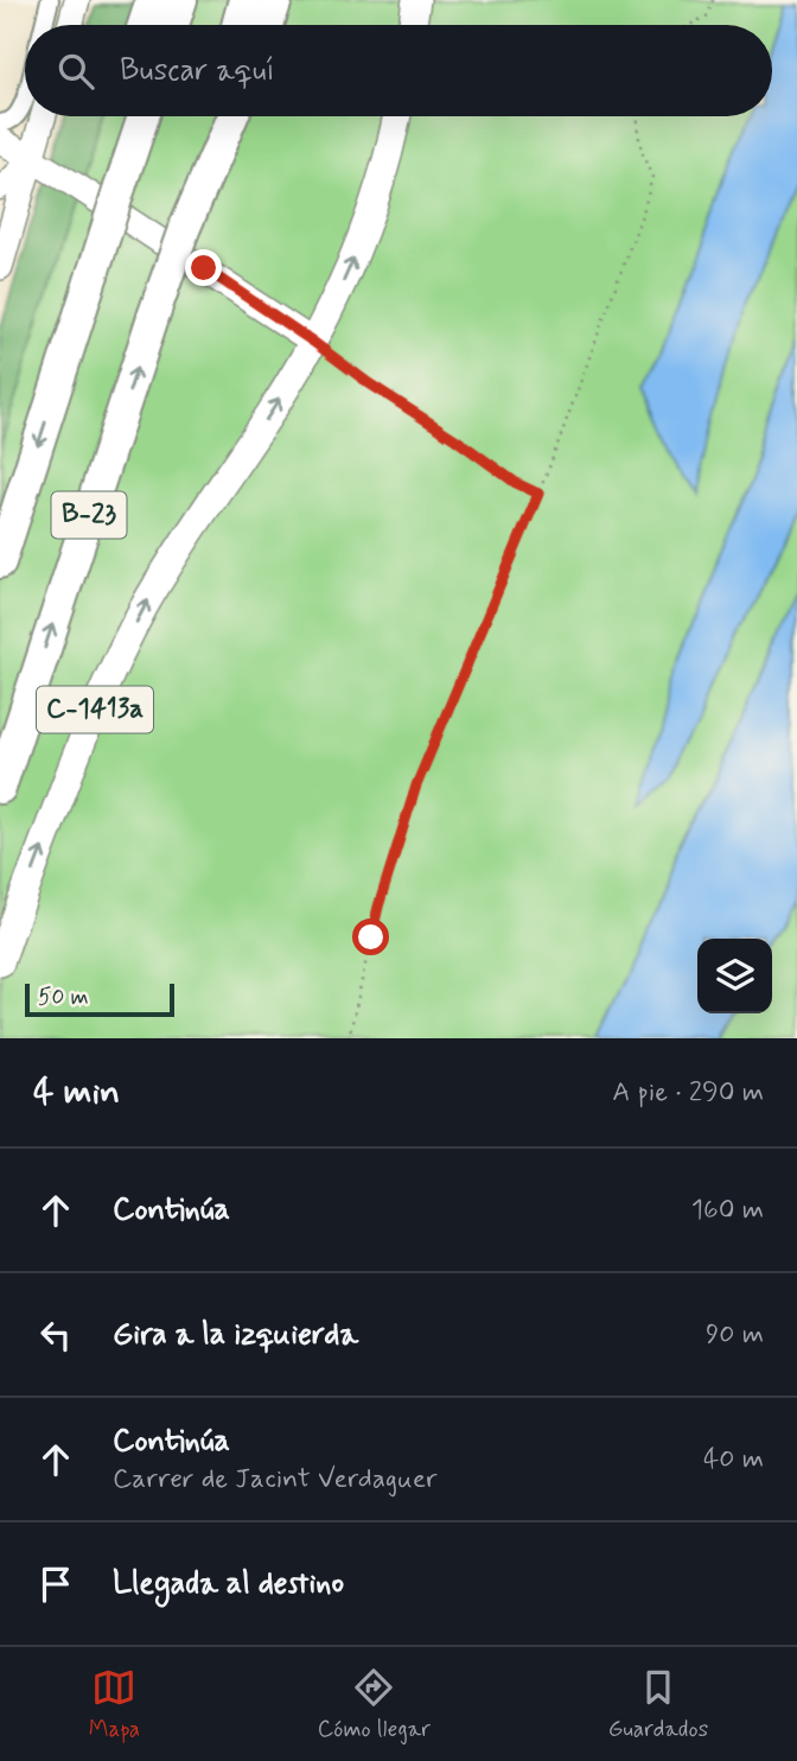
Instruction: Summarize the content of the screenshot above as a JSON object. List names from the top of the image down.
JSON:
{
  "streets": {
    "highway": ["B-23"],
    "main road": ["C-1413a"]
  },
  "scale_bar": "50 m",
  "page": {
    "search": "Buscar aquí",
    "scale": "50 m",
    "heading": ["4 min", "A pie · 290 m"],
    "list": [
      ["Continúa", "160 m"],
      ["Gira a la izquierda", "90 m"],
      ["Continúa", "Carrer de Jacint Verdaguer", "40 m"],
      "Llegada al destino"
    ],
    "nav": ["Mapa", "Cómo llegar", "Guardados"]
  }
}
